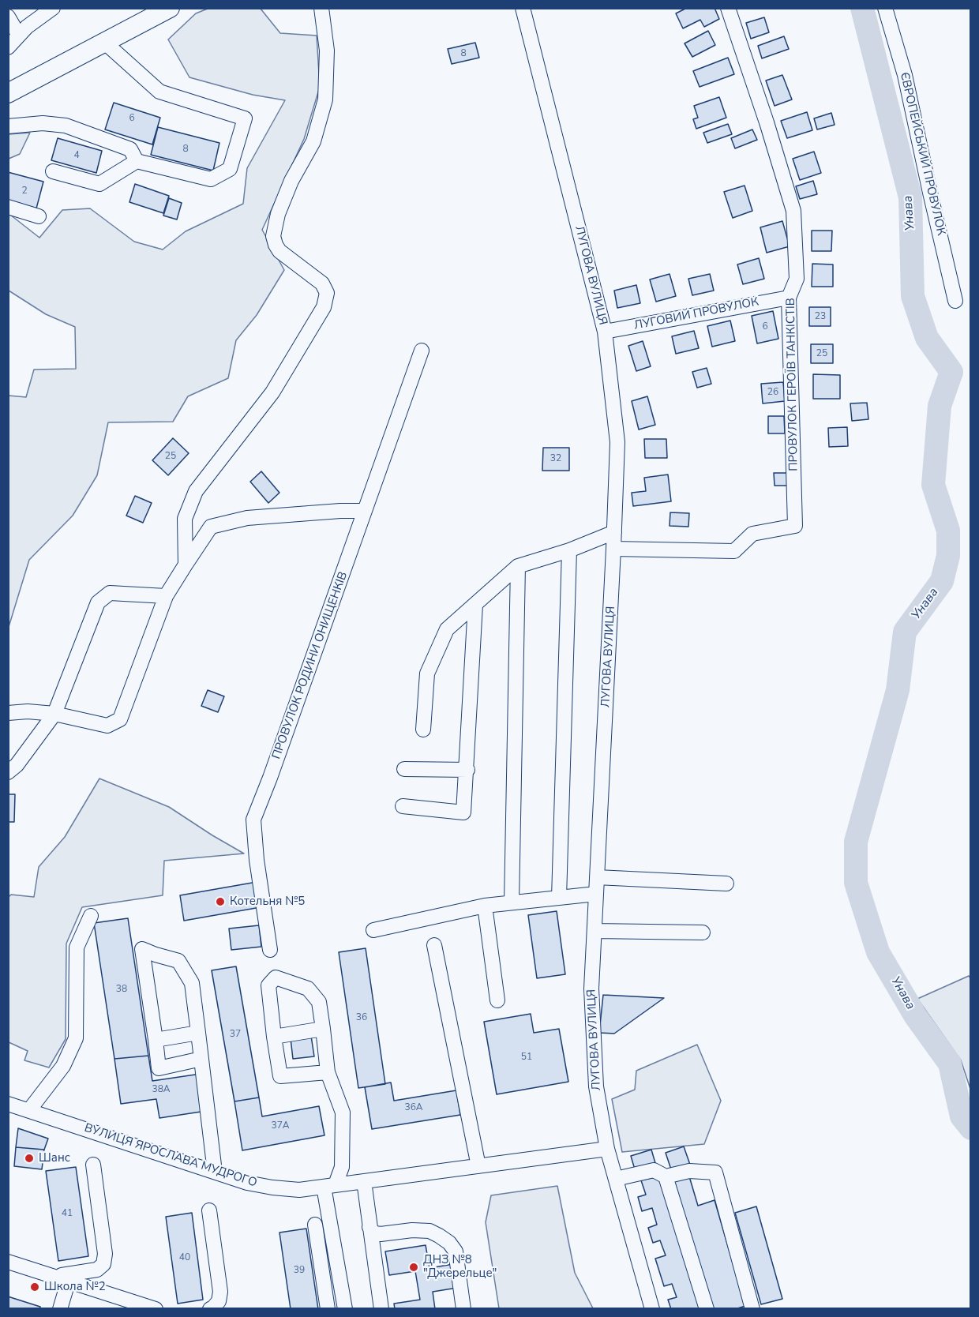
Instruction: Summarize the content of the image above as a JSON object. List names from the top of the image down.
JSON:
{
  "streets": {
    "street": [
      "ЄВРОПЕЙСЬКИЙ ПРОВУЛОК",
      "ЛУГОВА ВУЛИЦЯ",
      "ЛУГОВИЙ ПРОВУЛОК",
      "ПРОВУЛОК ГЕРОЇВ ТАНКІСТІВ",
      "ПРОВУЛОК РОДИНИ ОНИЩЕНКІВ",
      "ВУЛИЦЯ ЯРОСЛАВА МУДРОГО"
    ]
  },
  "crossings": [
    ["ЛУГОВА ВУЛИЦЯ", "ЛУГОВИЙ ПРОВУЛОК"],
    ["ЛУГОВА ВУЛИЦЯ", "ПРОВУЛОК ГЕРОЇВ ТАНКІСТІВ"],
    ["ЛУГОВА ВУЛИЦЯ", "ВУЛИЦЯ ЯРОСЛАВА МУДРОГО"],
    ["ЛУГОВИЙ ПРОВУЛОК", "ПРОВУЛОК ГЕРОЇВ ТАНКІСТІВ"]
  ],
  "water": ["Унава"],
  "places": [
    "Котельня №5",
    "Шанс",
    "ДНЗ №8 \"Джерельце\"",
    "Школа №2"
  ],
  "house_numbers": [
    "8",
    "6",
    "8",
    "4",
    "2",
    "23",
    "6",
    "25",
    "26",
    "25",
    "32",
    "38",
    "36",
    "37",
    "51",
    "38А",
    "36А",
    "37А",
    "41",
    "40",
    "39"
  ]
}
